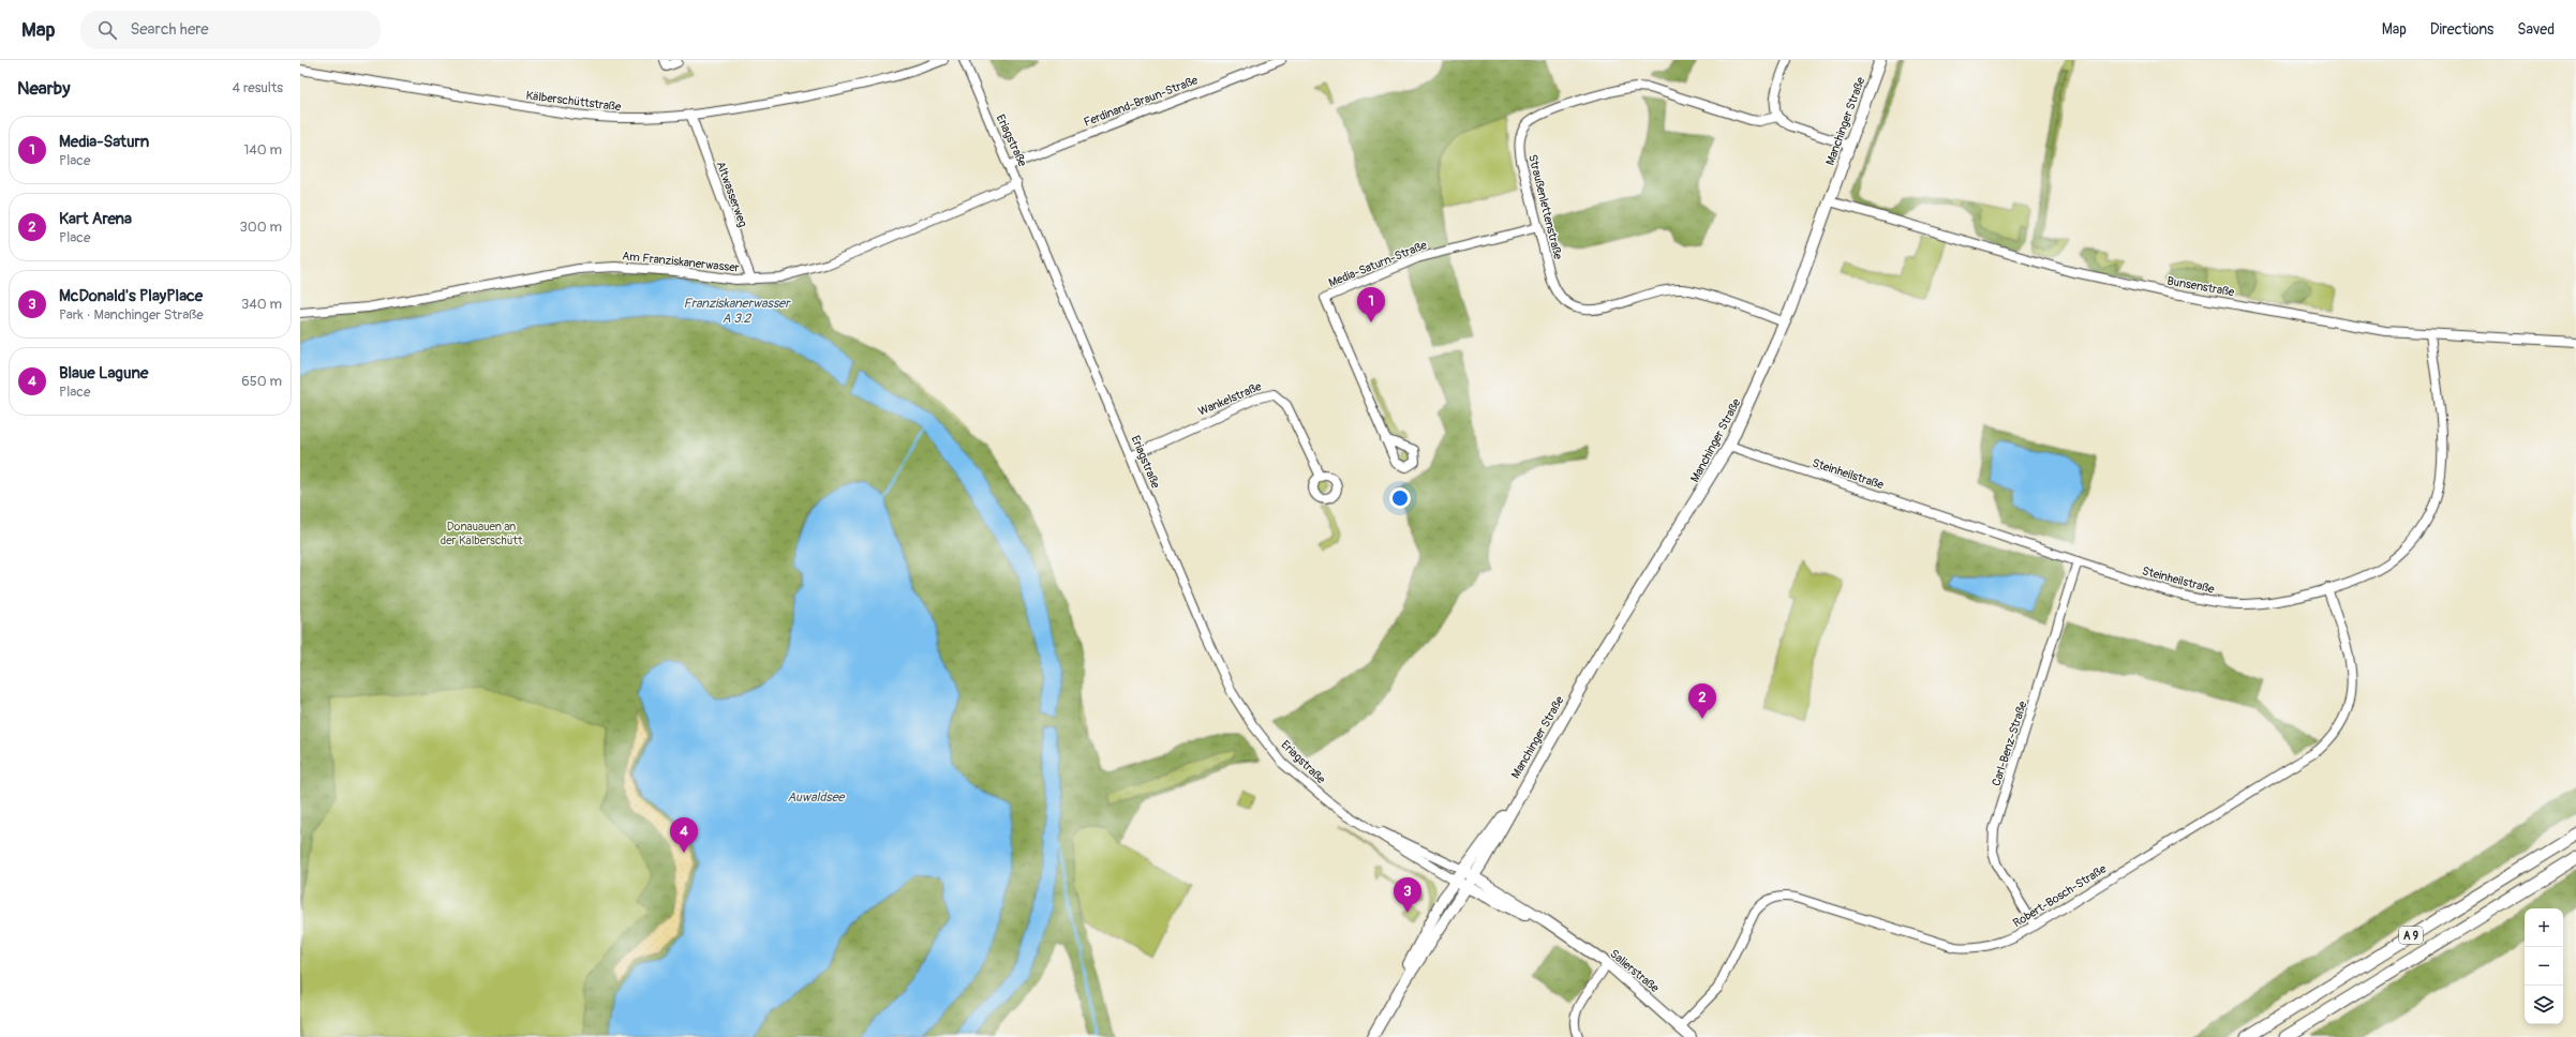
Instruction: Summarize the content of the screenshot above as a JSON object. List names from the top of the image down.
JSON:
{
  "streets": {
    "highway": ["A 9"],
    "main road": ["Manchinger Straße", "Eriagstraße", "Salierstraße"],
    "street": [
      "Kälberschüttstraße",
      "Ferdinand-Braun-Straße",
      "Altwasserweg",
      "Straußenlettenstraße",
      "Am Franziskanerwasser",
      "Media-Saturn-Straße",
      "Bunsenstraße",
      "Wankelstraße",
      "Steinheilstraße",
      "Carl-Benz-Straße",
      "Robert-Bosch-Straße"
    ]
  },
  "crossings": [
    ["Kälberschüttstraße", "Altwasserweg"],
    ["Ferdinand-Braun-Straße", "Eriagstraße"],
    ["Manchinger Straße", "Eriagstraße"],
    ["Manchinger Straße", "Straußenlettenstraße"],
    ["Manchinger Straße", "Bunsenstraße"],
    ["Manchinger Straße", "Steinheilstraße"],
    ["Manchinger Straße", "Salierstraße"],
    ["Eriagstraße", "Am Franziskanerwasser"],
    ["Eriagstraße", "Wankelstraße"],
    ["Eriagstraße", "Salierstraße"],
    ["Altwasserweg", "Am Franziskanerwasser"],
    ["Straußenlettenstraße", "Media-Saturn-Straße"],
    ["Bunsenstraße", "Steinheilstraße"],
    ["Steinheilstraße", "Carl-Benz-Straße"],
    ["Steinheilstraße", "Robert-Bosch-Straße"],
    ["Carl-Benz-Straße", "Robert-Bosch-Straße"],
    ["Robert-Bosch-Straße", "Salierstraße"]
  ],
  "water": ["Franziskanerwasser A 3.2", "Auwaldsee"],
  "parks": ["Donauauen an der Kälberschütt"],
  "page": {
    "header": "Map",
    "search": "Search here",
    "nav": ["Map", "Directions", "Saved"],
    "heading": ["Nearby", "4 results"],
    "list": [
      {
        "mark": "1",
        "name": "Media-Saturn",
        "note": "Place",
        "value": "140 m"
      },
      {
        "mark": "2",
        "name": "Kart Arena",
        "note": "Place",
        "value": "300 m"
      },
      {
        "mark": "3",
        "name": "McDonald's PlayPlace",
        "note": "Park · Manchinger Straße",
        "value": "340 m"
      },
      {
        "mark": "4",
        "name": "Blaue Lagune",
        "note": "Place",
        "value": "650 m"
      }
    ],
    "pins": [
      "1",
      "2",
      "4",
      "3"
    ],
    "map_buttons": ["+", "−"]
  }
}
